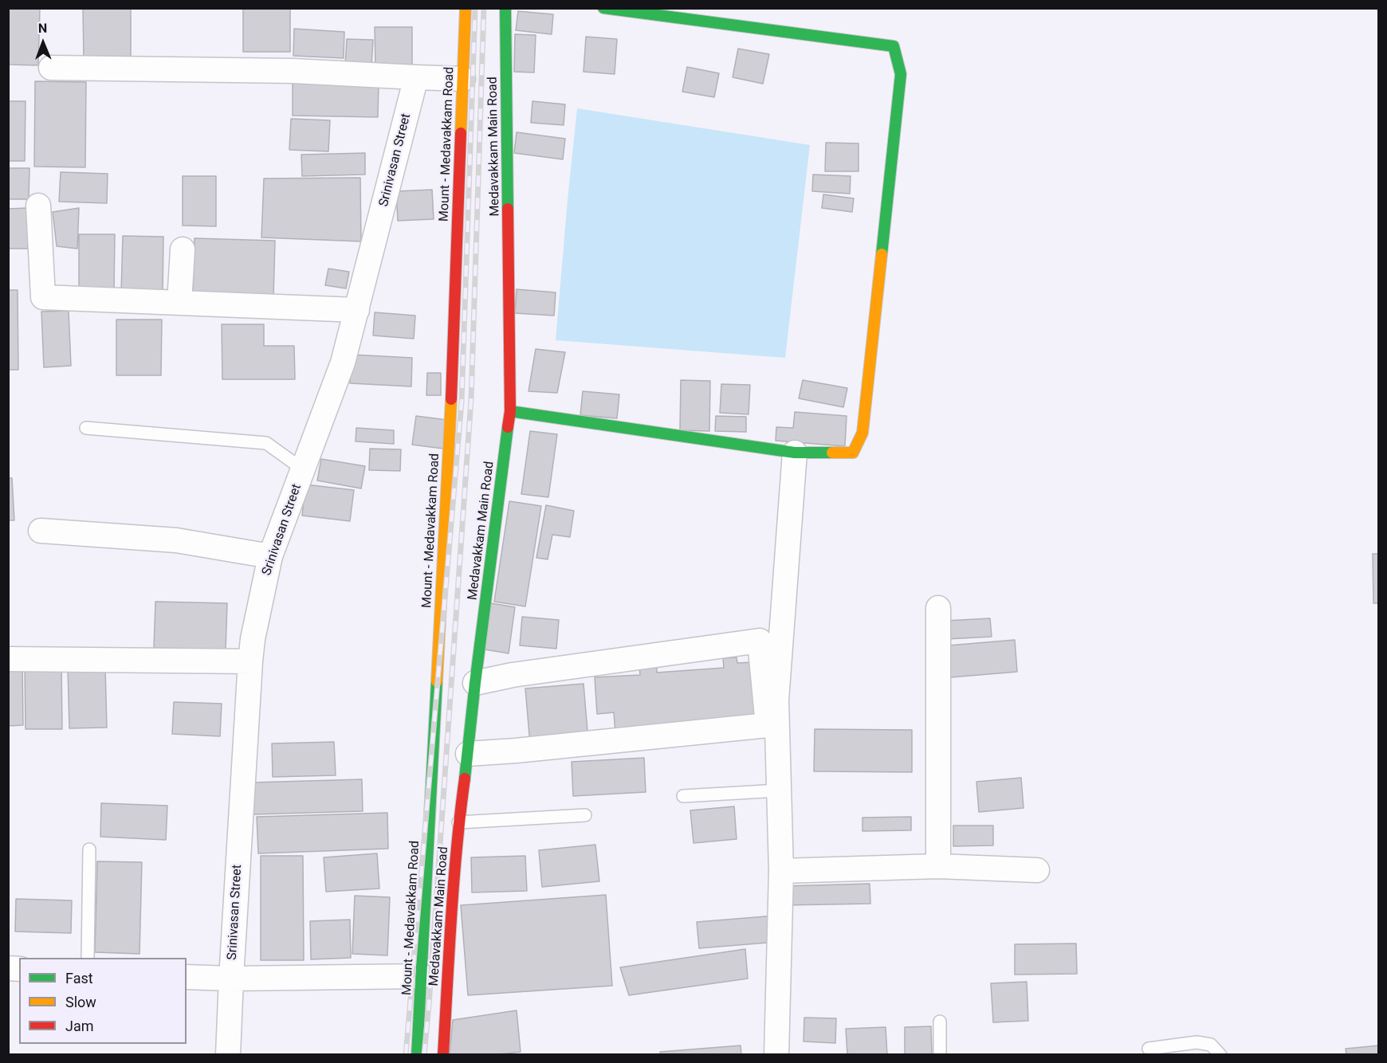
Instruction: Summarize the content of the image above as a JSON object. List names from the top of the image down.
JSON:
{
  "streets": {
    "main road": ["Mount - Medavakkam Road", "Medavakkam Main Road"],
    "street": ["Srinivasan Street"]
  },
  "legend": ["Fast", "Slow", "Jam"],
  "north": "top"
}
